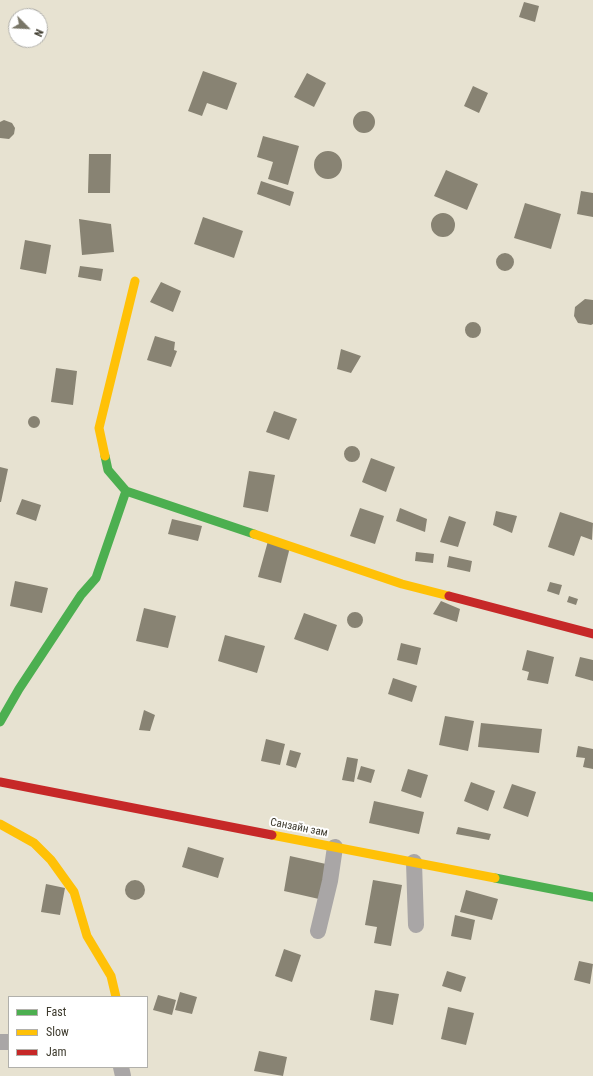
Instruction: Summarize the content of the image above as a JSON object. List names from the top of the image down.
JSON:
{
  "streets": {
    "street": ["Санзайн зам"]
  },
  "legend": ["Fast", "Slow", "Jam"],
  "north": "bottom right"
}
